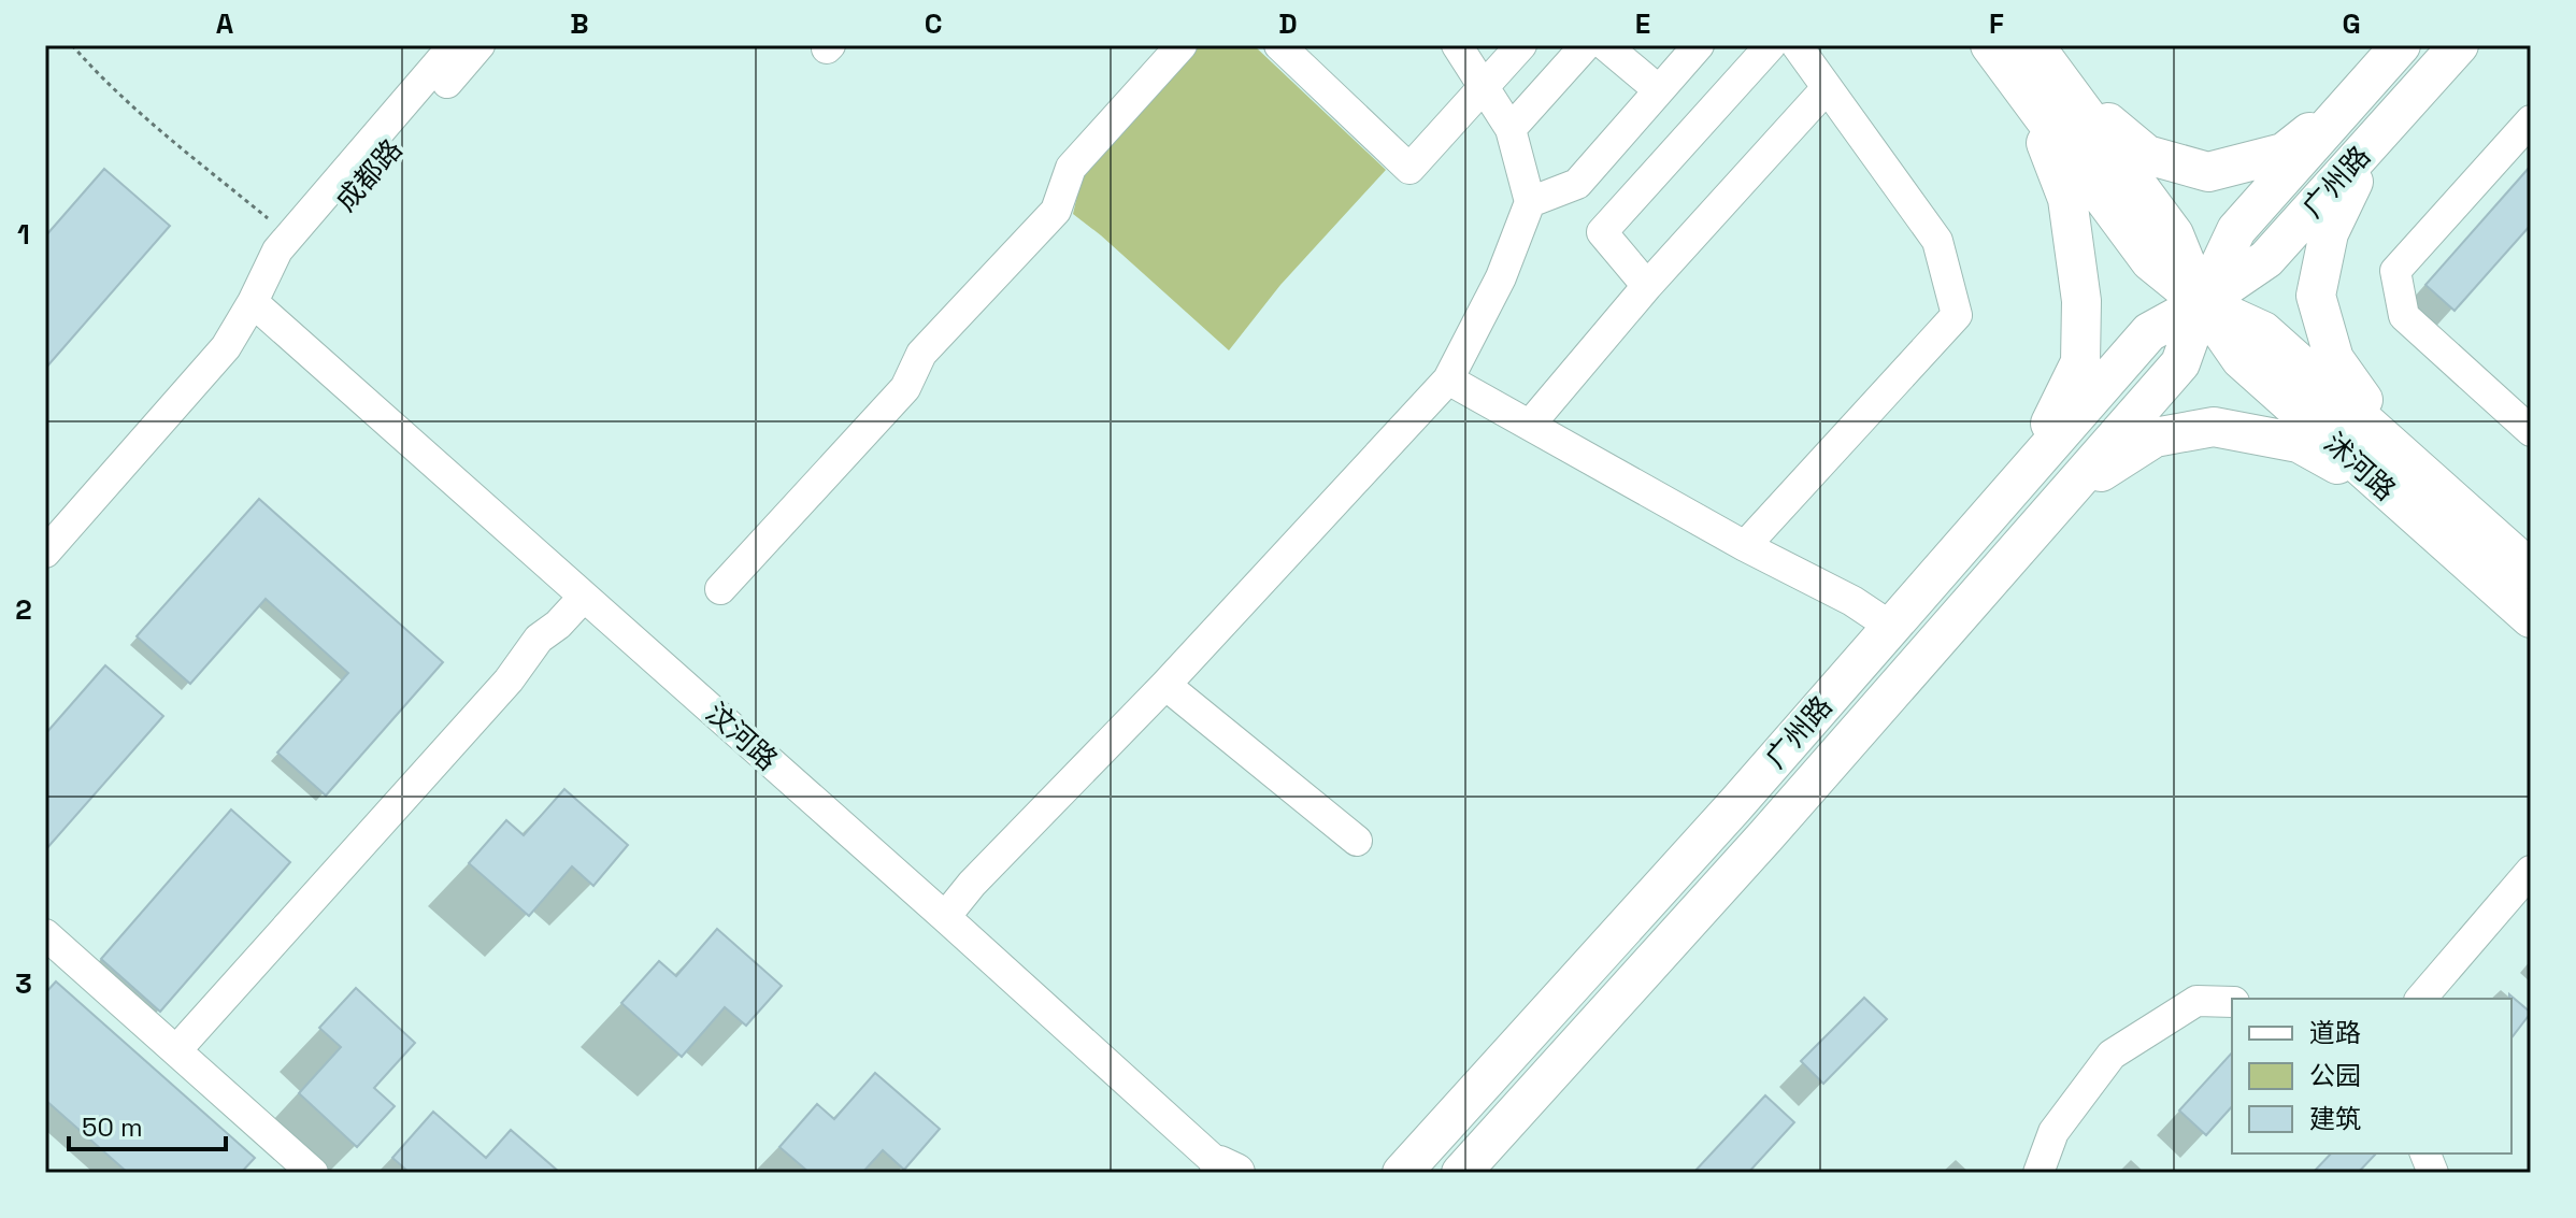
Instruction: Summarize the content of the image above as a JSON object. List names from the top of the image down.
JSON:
{
  "streets": {
    "main road": ["广州路", "沭河路"],
    "street": ["成都路", "汶河路"]
  },
  "crossings": [
    ["成都路", "汶河路"],
    ["广州路", "沭河路"]
  ],
  "legend": ["道路", "公园", "建筑"],
  "scale_bar": "50 m",
  "grid": {
    "columns": [
      "A",
      "B",
      "C",
      "D",
      "E",
      "F",
      "G"
    ],
    "rows": ["1", "2", "3"]
  }
}
